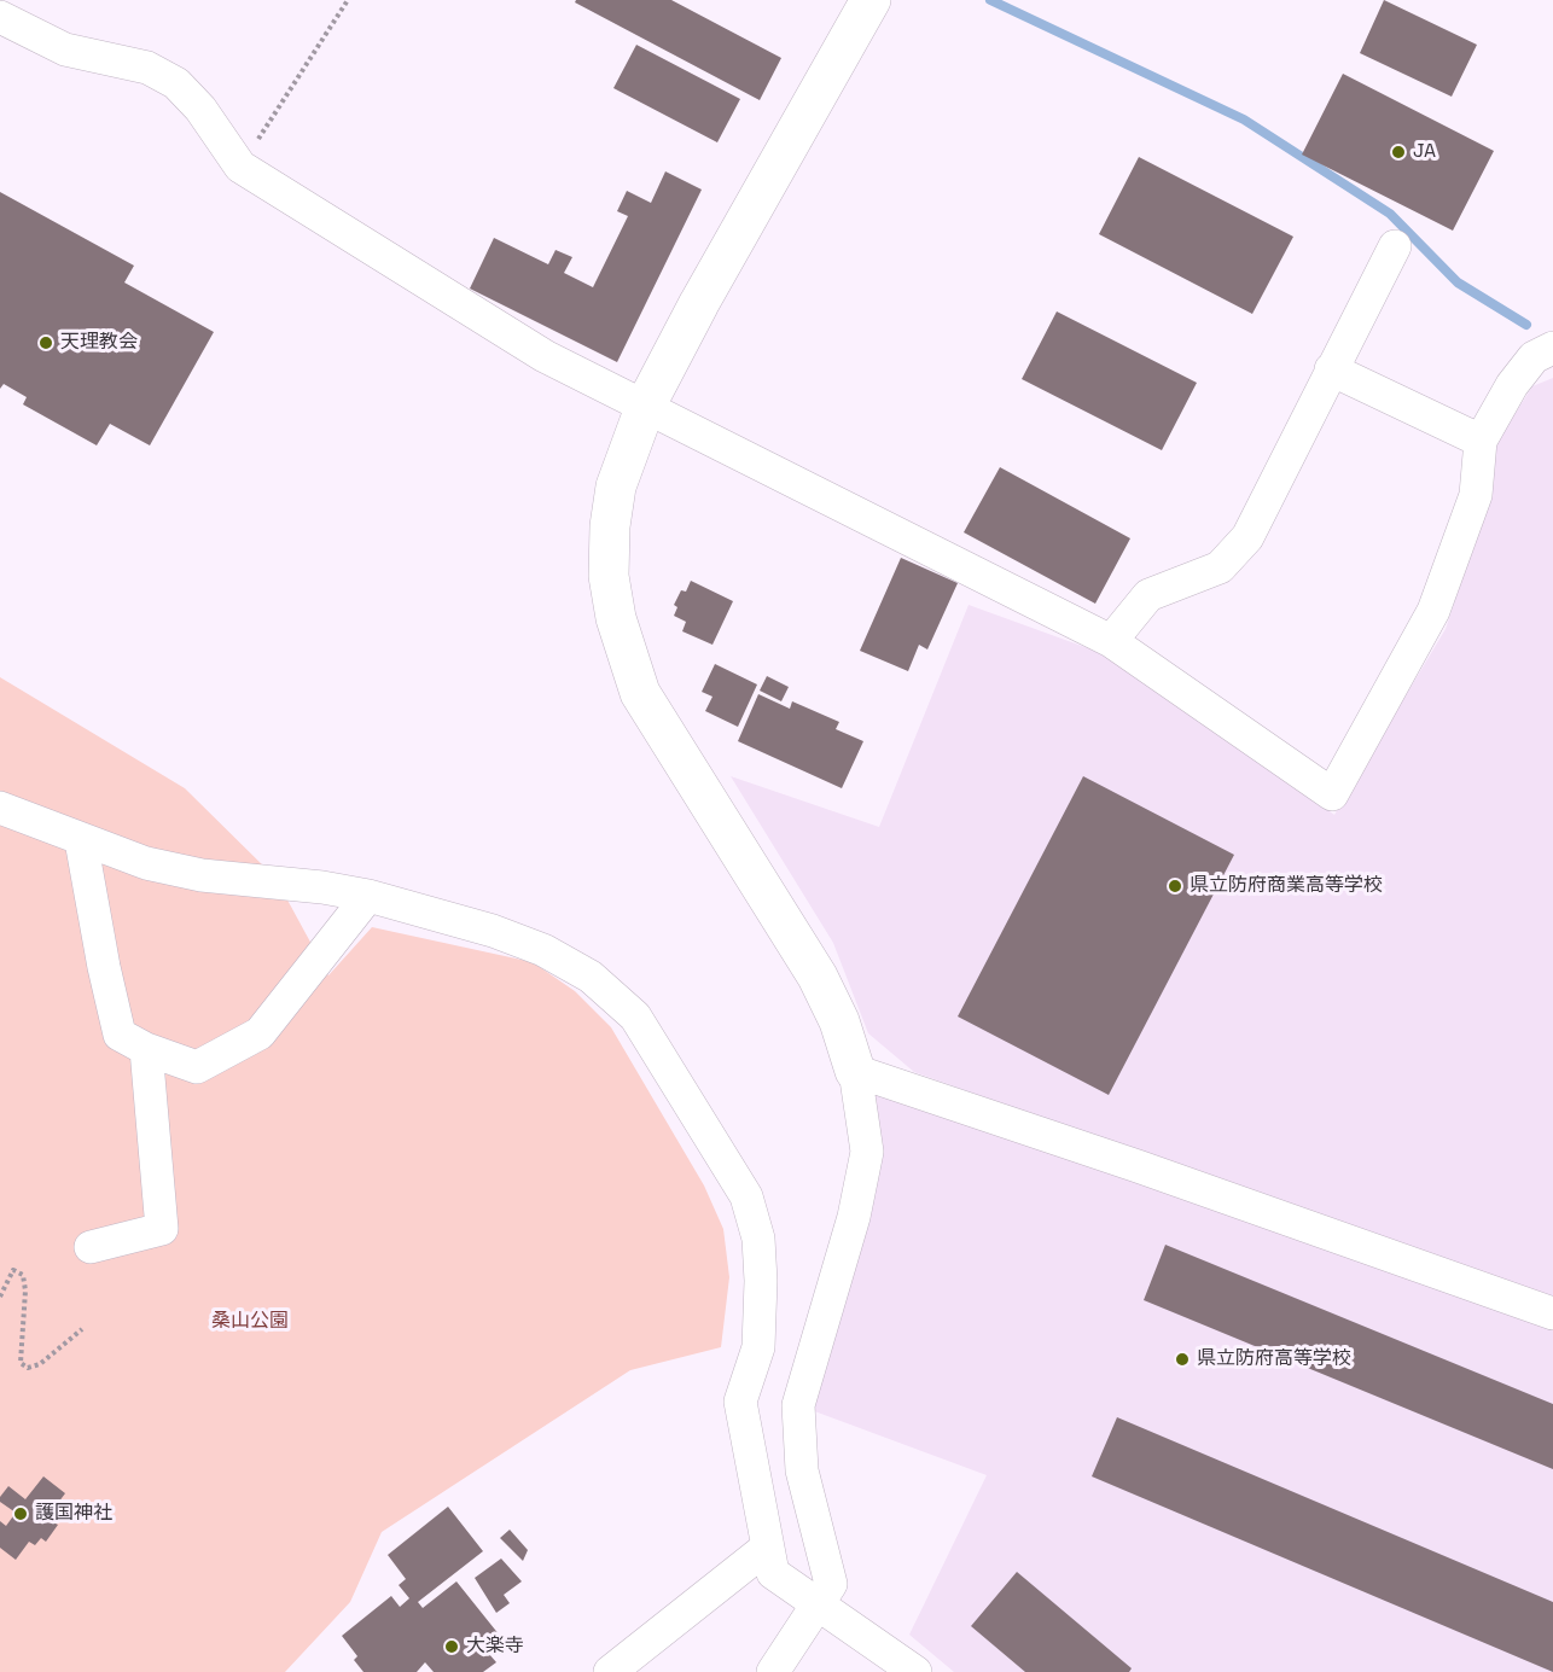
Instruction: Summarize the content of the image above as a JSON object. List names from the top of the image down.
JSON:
{
  "parks": ["桑山公園"],
  "places": [
    "JA",
    "天理教会",
    "県立防府商業高等学校",
    "県立防府高等学校",
    "護国神社",
    "大楽寺"
  ]
}
